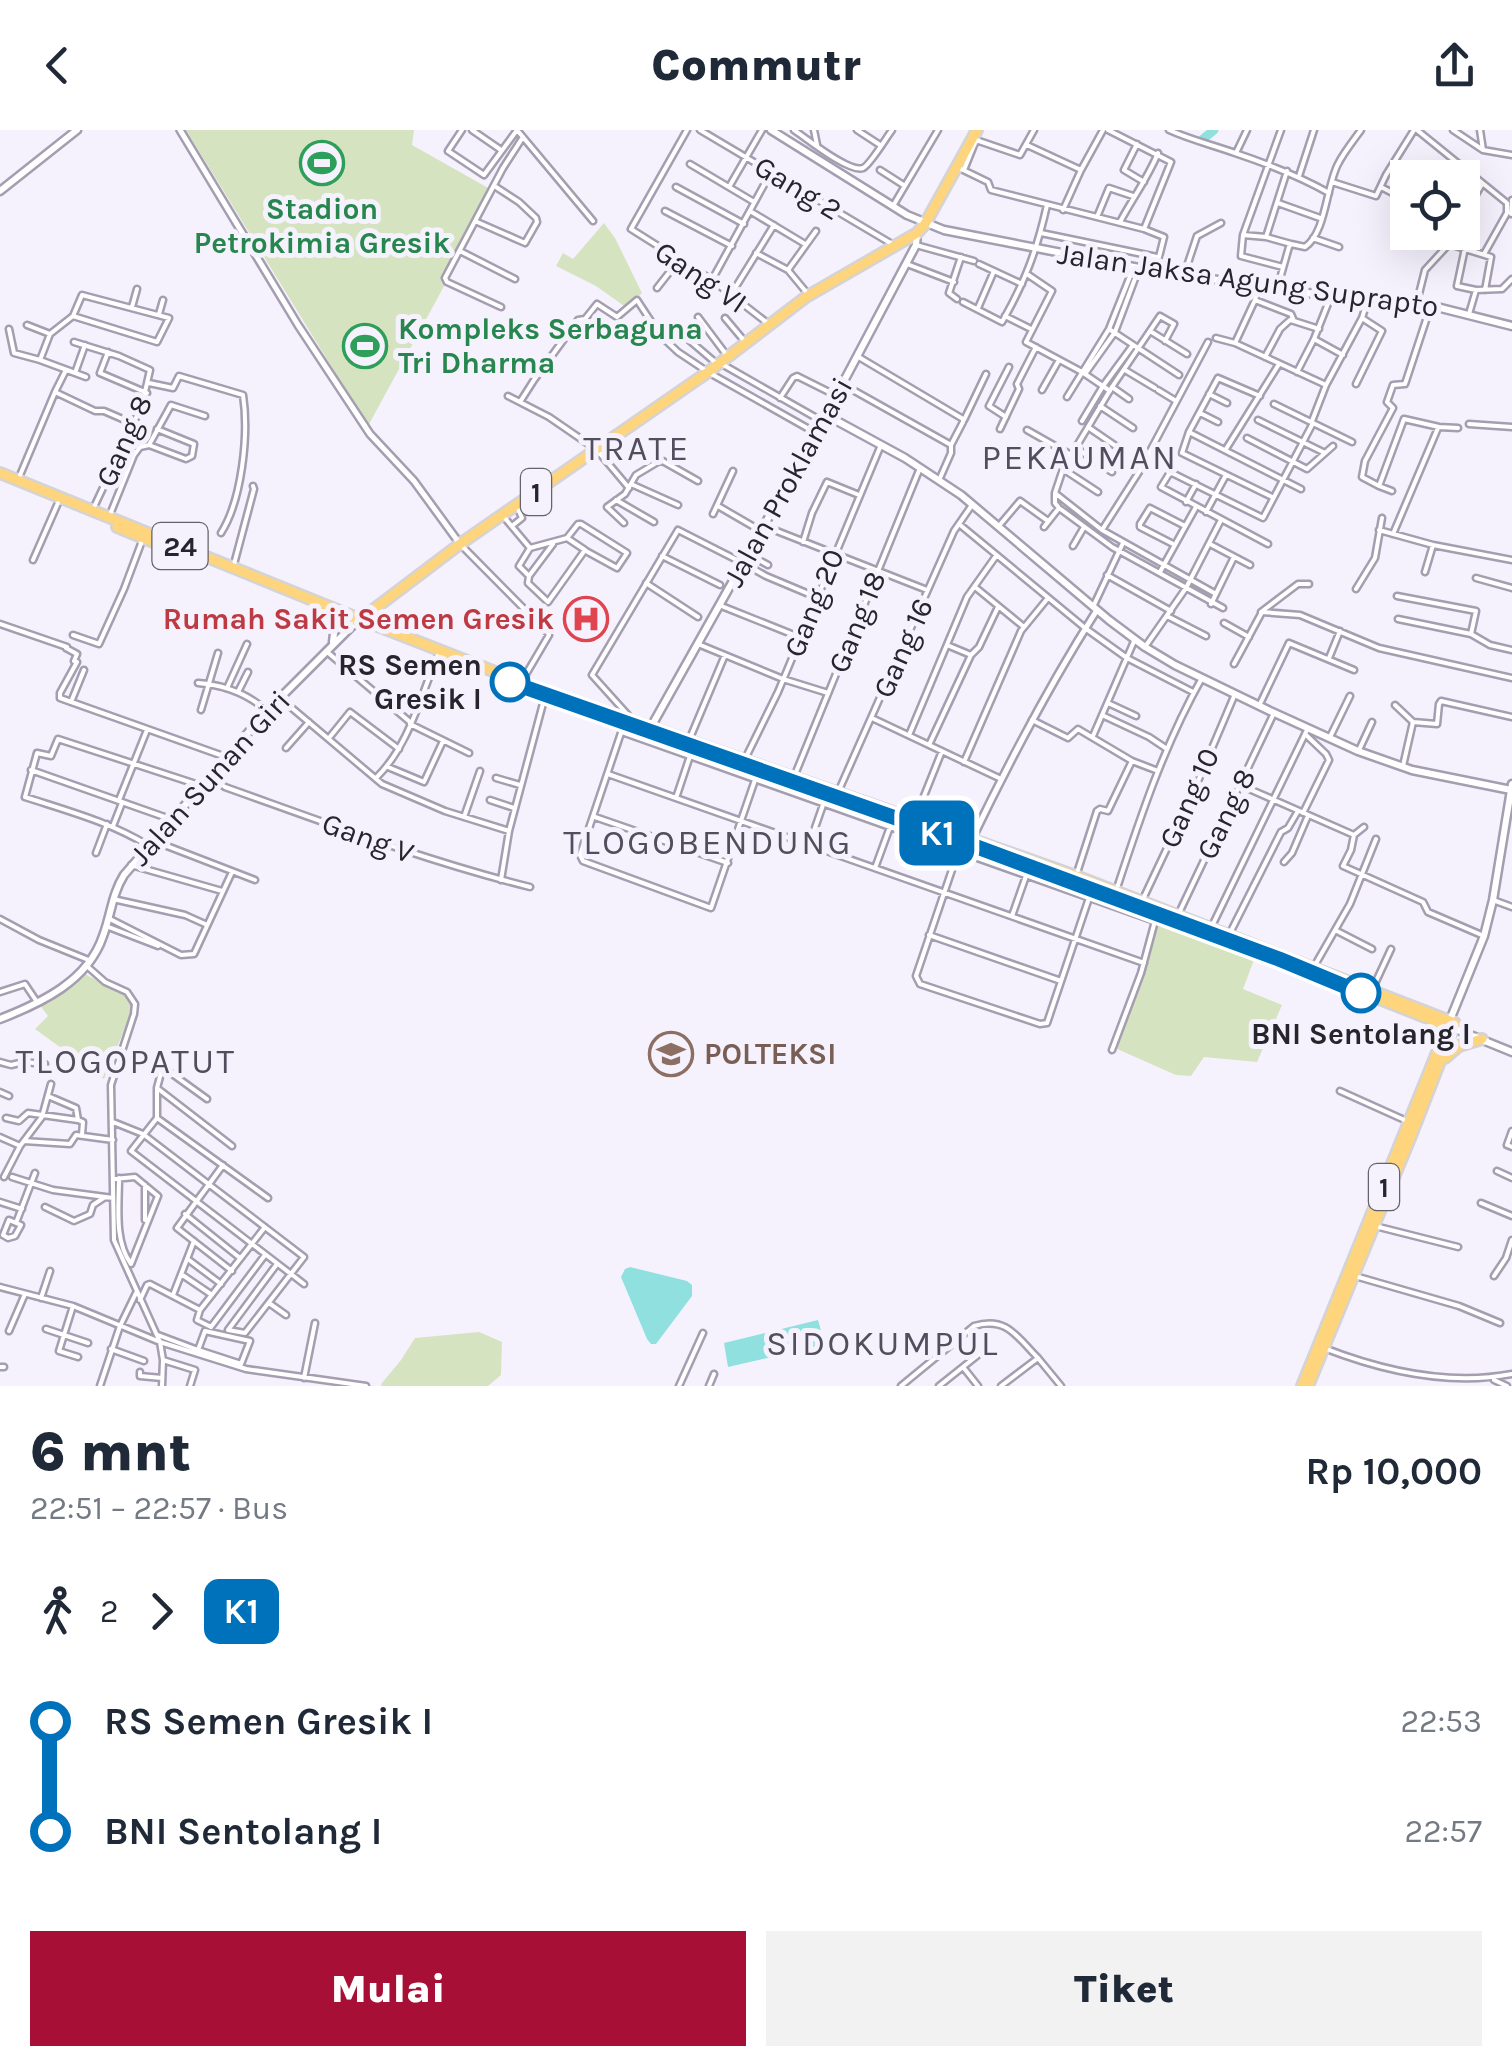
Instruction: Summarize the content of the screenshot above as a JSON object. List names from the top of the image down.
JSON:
{
  "streets": {
    "highway": ["1", "24"],
    "main road": ["Jalan Jaksa Agung Suprapto", "Jalan Proklamasi", "Jalan Sunan Giri"],
    "street": [
      "Gang 2",
      "Gang VI",
      "Gang 8",
      "Gang 20",
      "Gang 18",
      "Gang 16",
      "Gang 10",
      "Gang V"
    ]
  },
  "crossings": [
    ["Gang 2", "1"],
    ["Gang VI", "1"],
    ["Jalan Jaksa Agung Suprapto", "1"],
    ["Gang 8", "24"],
    ["Jalan Proklamasi", "1"],
    ["1", "24"],
    ["1", "Jalan Sunan Giri"],
    ["24", "Jalan Sunan Giri"],
    ["Jalan Sunan Giri", "Gang V"]
  ],
  "districts": [
    "TRATE",
    "PEKAUMAN",
    "TLOGOBENDUNG",
    "TLOGOPATUT",
    "SIDOKUMPUL"
  ],
  "places": {
    "sports": ["Stadion Petrokimia Gresik", "Kompleks Serbaguna Tri Dharma"],
    "hospital": ["Rumah Sakit Semen Gresik"],
    "other": ["RS Semen Gresik I", "BNI Sentolang I"],
    "school or university": ["POLTEKSI"]
  },
  "lines": ["bus line K1"],
  "page": {
    "header": "Commutr",
    "on_map": "K1",
    "heading": ["6 mnt", "22:51 – 22:57 · Bus", "Rp 10,000"],
    "legs": ["2", "K1"],
    "list": [
      {
        "name": "RS Semen Gresik I",
        "value": "22:53"
      },
      {
        "name": "BNI Sentolang I",
        "value": "22:57"
      }
    ],
    "buttons": ["Mulai", "Tiket"]
  }
}
